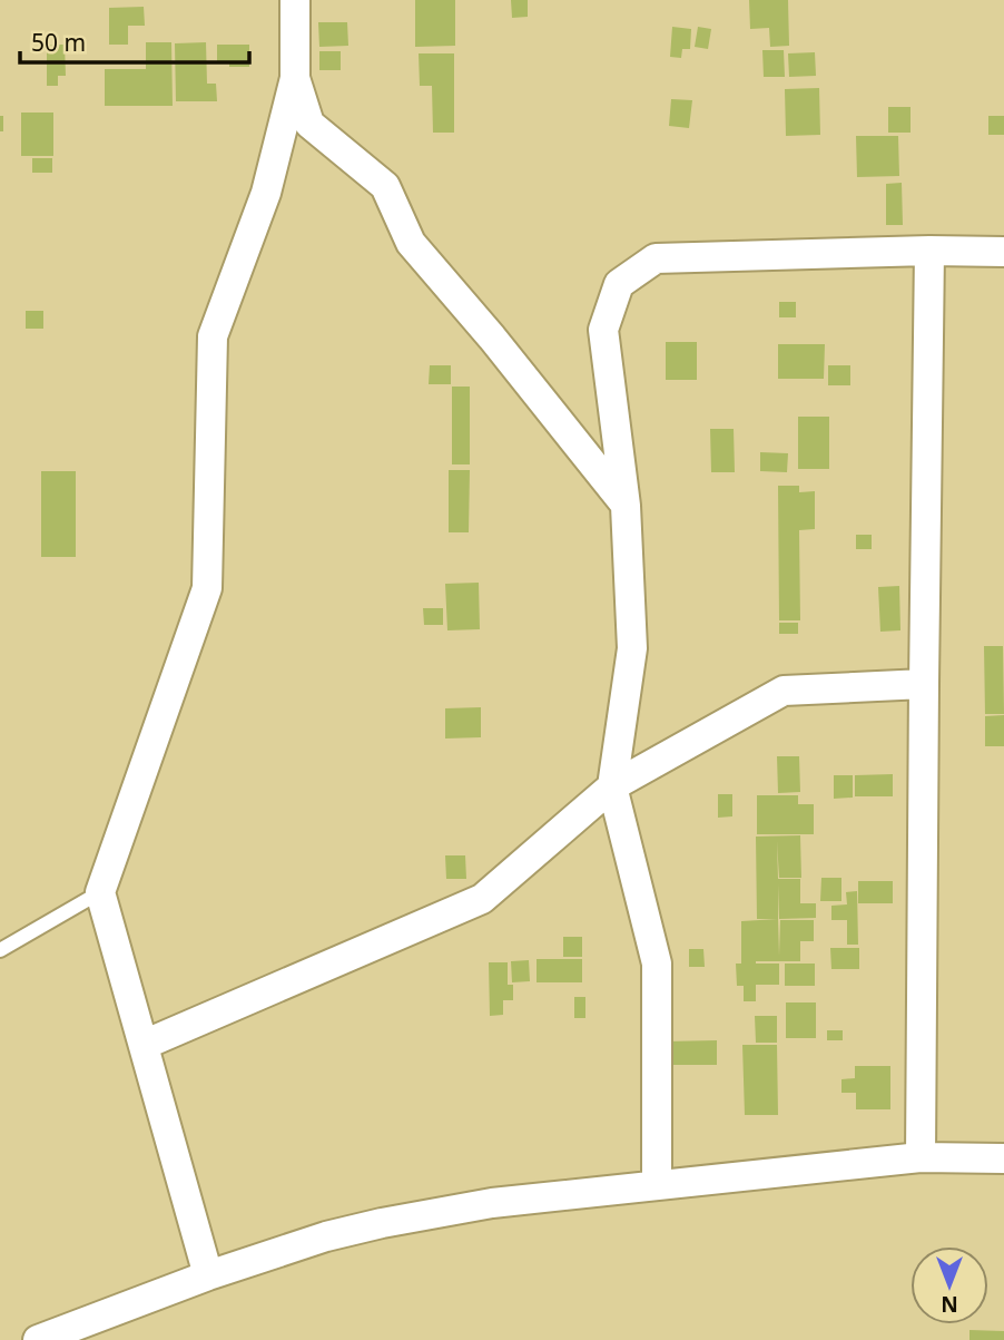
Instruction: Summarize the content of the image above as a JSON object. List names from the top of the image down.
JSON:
{
  "scale_bar": "50 m",
  "north": "bottom"
}
